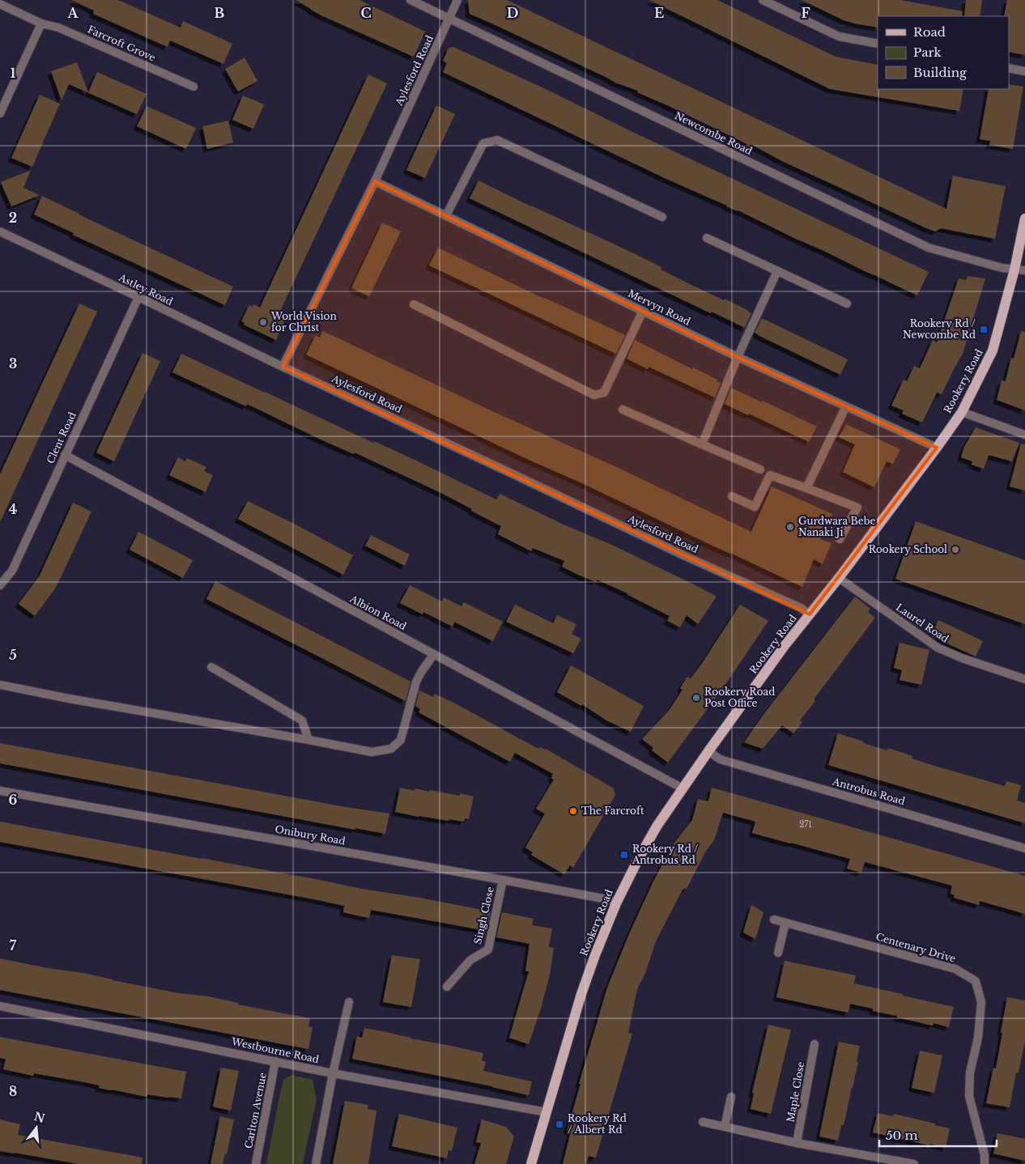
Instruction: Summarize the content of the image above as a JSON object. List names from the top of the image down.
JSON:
{
  "streets": {
    "main road": ["Rookery Road"],
    "street": [
      "Farcroft Grove",
      "Aylesford Road",
      "Newcombe Road",
      "Astley Road",
      "Mervyn Road",
      "Clent Road",
      "Albion Road",
      "Laurel Road",
      "Antrobus Road",
      "Onibury Road",
      "Singh Close",
      "Centenary Drive",
      "Westbourne Road",
      "Maple Close",
      "Carlton Avenue"
    ]
  },
  "crossings": [
    ["Aylesford Road", "Newcombe Road"],
    ["Aylesford Road", "Astley Road"],
    ["Aylesford Road", "Mervyn Road"],
    ["Aylesford Road", "Rookery Road"],
    ["Newcombe Road", "Rookery Road"],
    ["Astley Road", "Clent Road"],
    ["Mervyn Road", "Rookery Road"],
    ["Rookery Road", "Albion Road"],
    ["Rookery Road", "Laurel Road"],
    ["Rookery Road", "Antrobus Road"],
    ["Rookery Road", "Onibury Road"],
    ["Rookery Road", "Westbourne Road"],
    ["Clent Road", "Albion Road"],
    ["Onibury Road", "Singh Close"],
    ["Westbourne Road", "Carlton Avenue"]
  ],
  "places": {
    "other": [
      "World Vision for Christ",
      "Gurdwara Bebe Nanaki Ji",
      "Rookery School",
      "Rookery Road Post Office",
      "The Farcroft"
    ],
    "transit": ["Rookery Rd / Newcombe Rd", "Rookery Rd / Antrobus Rd", "Rookery Rd / Albert Rd"]
  },
  "house_numbers": ["271"],
  "legend": ["Road", "Park", "Building"],
  "scale_bar": "50 m",
  "north": "top",
  "grid": {
    "columns": [
      "A",
      "B",
      "C",
      "D",
      "E",
      "F"
    ],
    "rows": [
      "1",
      "2",
      "3",
      "4",
      "5",
      "6",
      "7",
      "8"
    ]
  }
}
